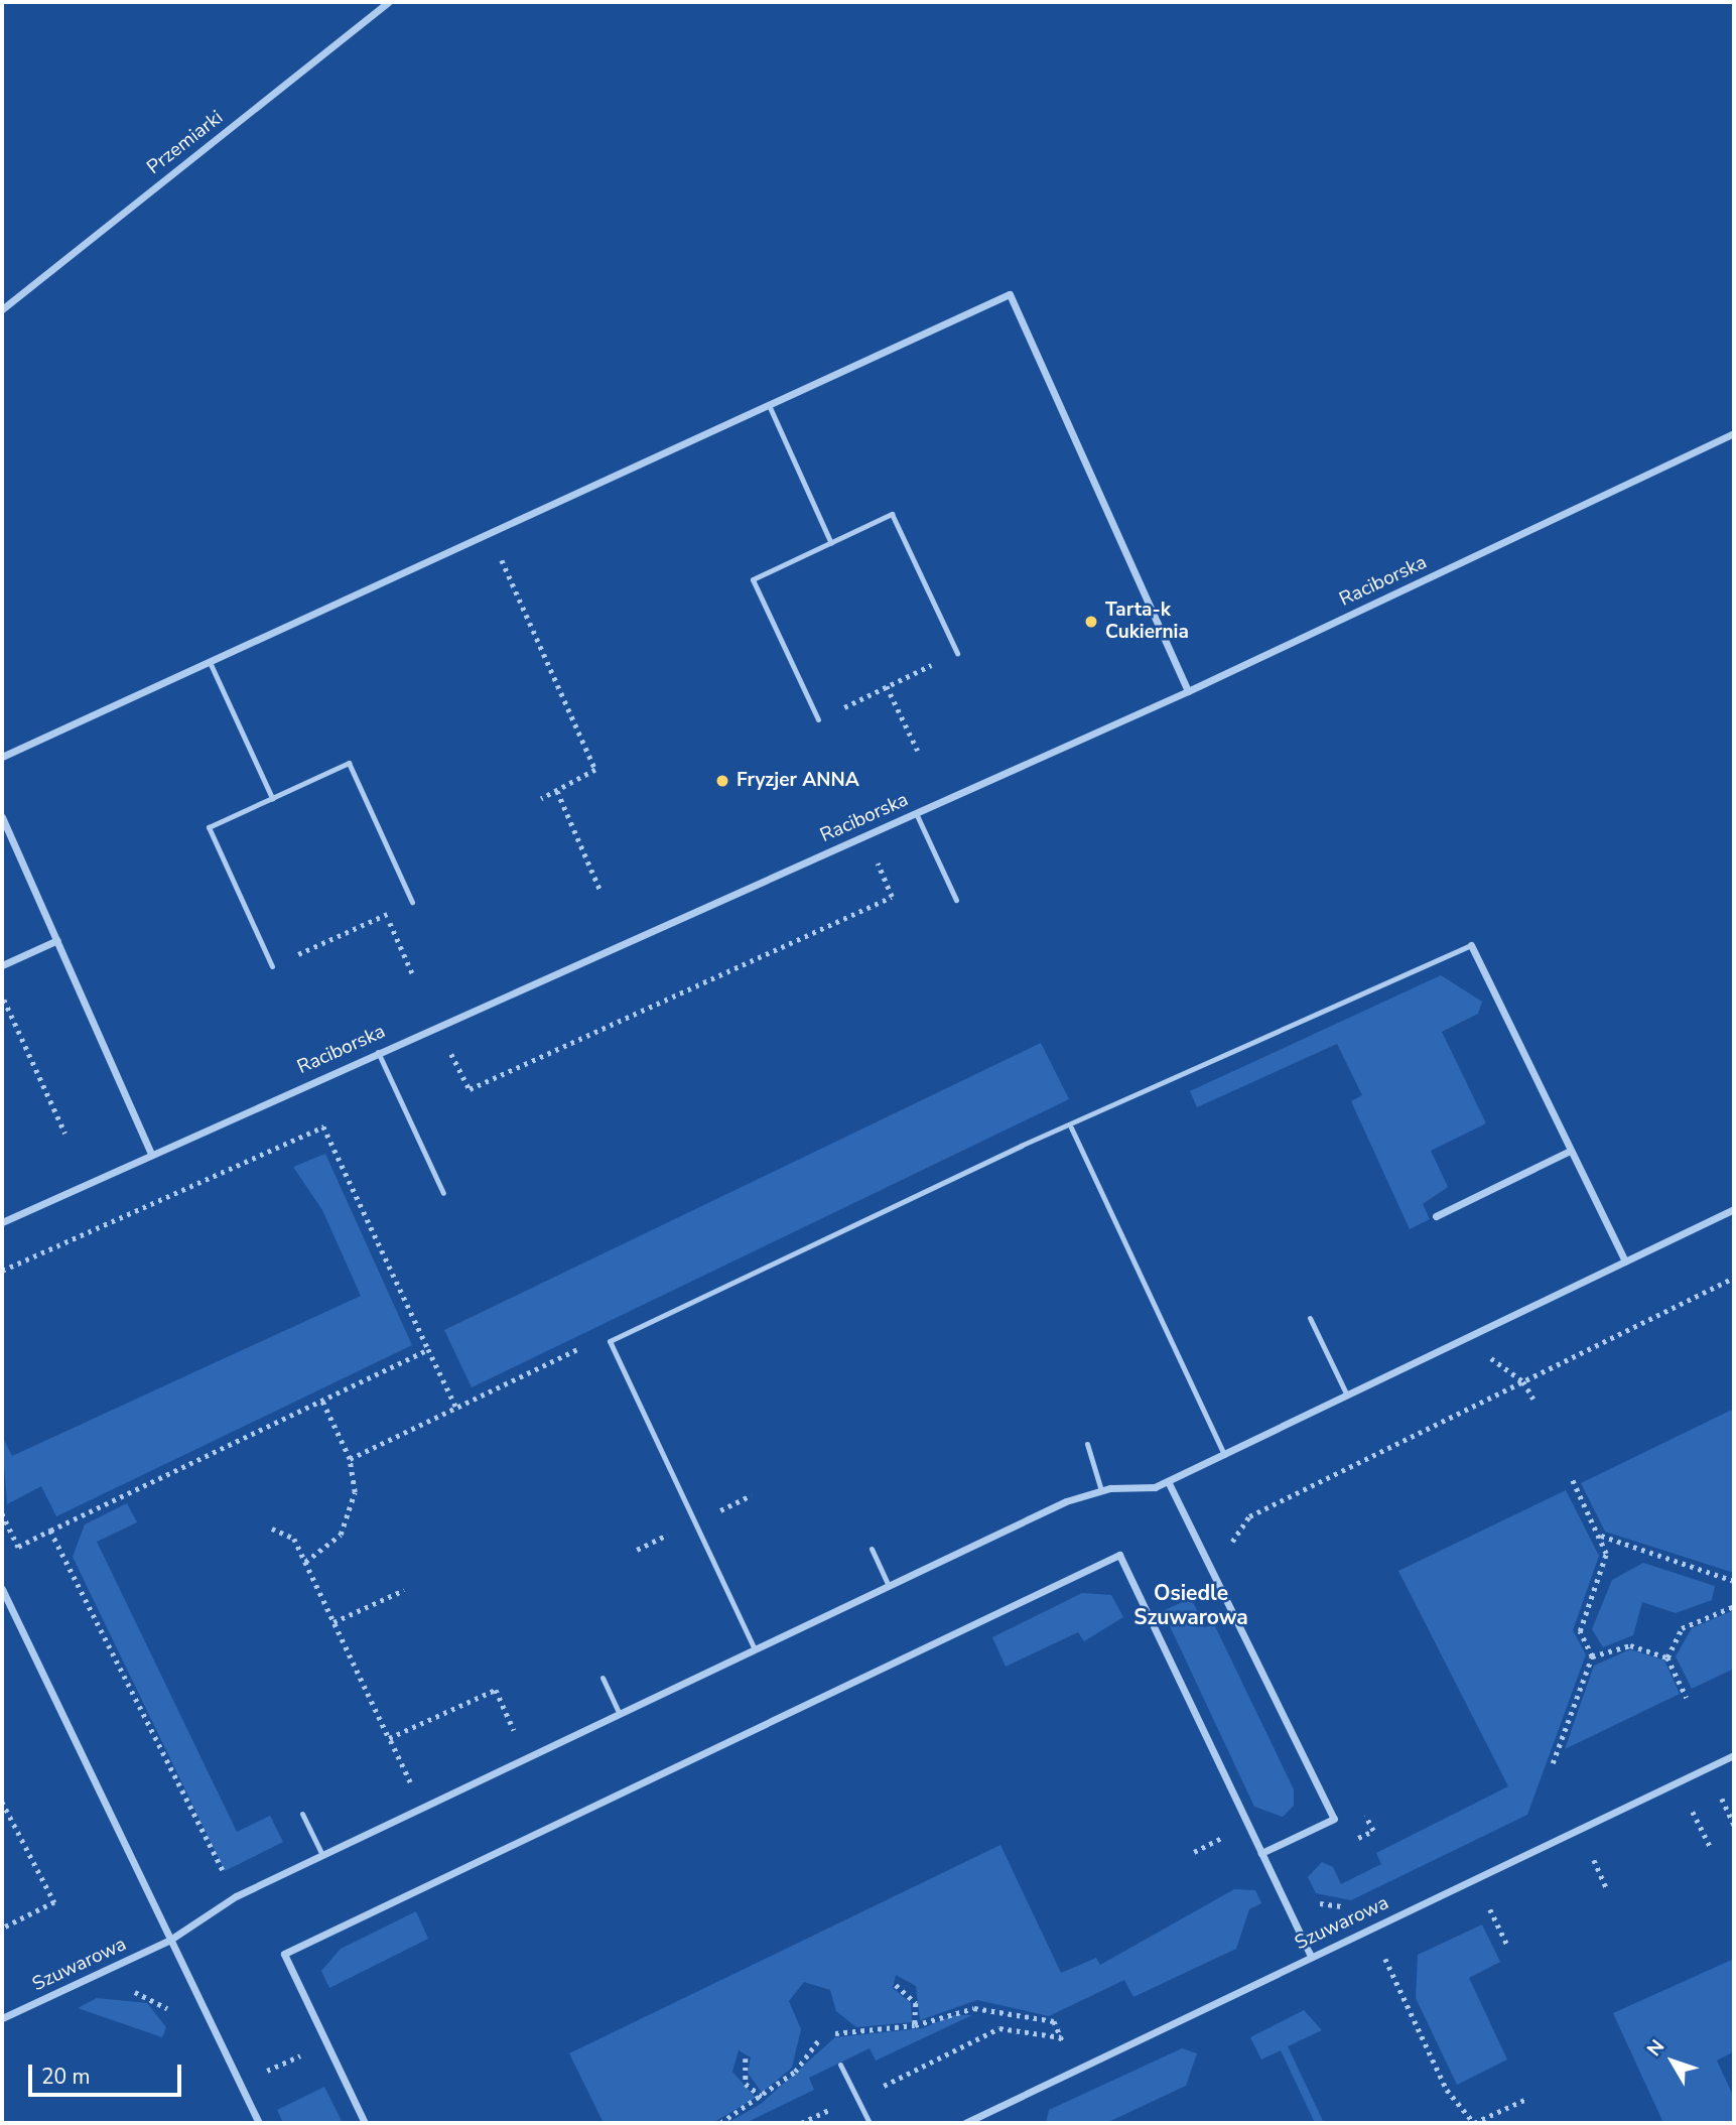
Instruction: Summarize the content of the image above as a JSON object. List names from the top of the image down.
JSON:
{
  "streets": {
    "street": ["Przemiarki", "Raciborska", "Szuwarowa"]
  },
  "districts": ["Osiedle Szuwarowa"],
  "places": ["Tarta-k Cukiernia", "Fryzjer ANNA"],
  "scale_bar": "20 m",
  "north": "top left"
}
